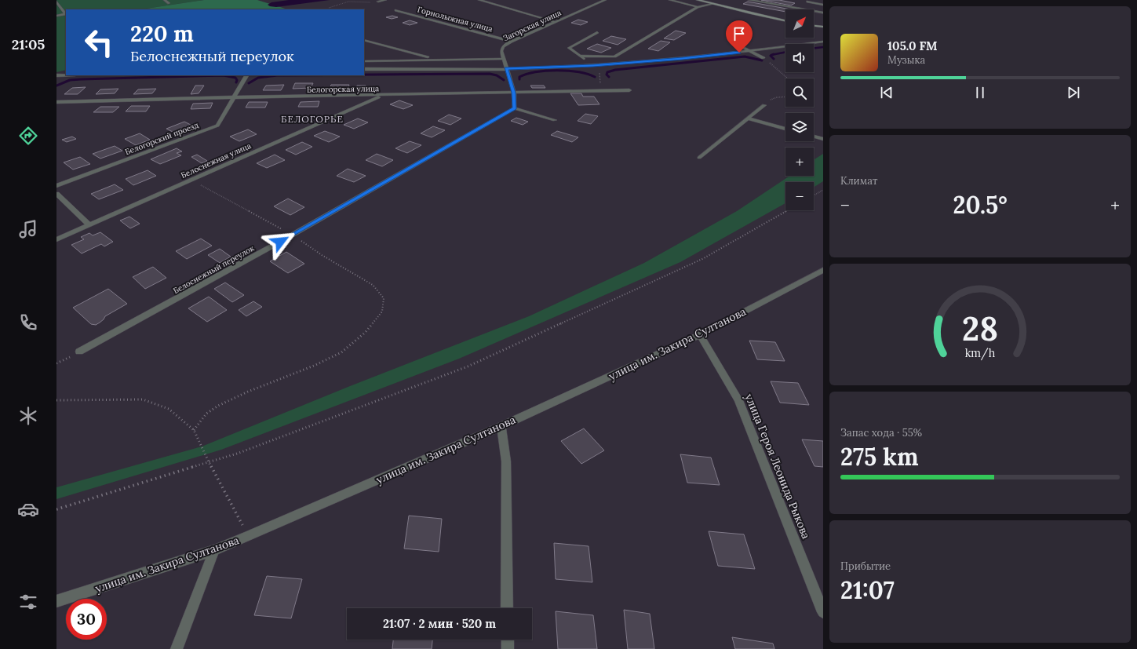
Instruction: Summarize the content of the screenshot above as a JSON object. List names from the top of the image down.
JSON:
{
  "streets": {
    "street": [
      "Горнолыжная улица",
      "Загорская улица",
      "Белогорская улица",
      "Белогорский проезд",
      "Белоснежная улица",
      "Белоснежный переулок",
      "улица им. Закира Султанова",
      "улица Героя Леонида Рыкова"
    ]
  },
  "crossings": [
    ["Горнолыжная улица", "Загорская улица"],
    ["Белогорская улица", "Белогорский проезд"],
    ["Белогорская улица", "Белоснежная улица"],
    ["улица им. Закира Султанова", "улица Героя Леонида Рыкова"]
  ],
  "districts": ["БЕЛОГОРЬЕ"],
  "north": "top right",
  "page": {
    "tabs": "21:05",
    "map_buttons": ["+", "−"],
    "turn": ["220 m", "Белоснежный переулок"],
    "song": ["105.0 FM", "Музыка"],
    "tile": [
      "Климат",
      ["Запас хода · 55%", "275 km"],
      ["Прибытие", "21:07"]
    ],
    "heat": ["−", "20.5°", "+"],
    "limit": "30",
    "trip": "21:07 · 2 мин · 520 m",
    "gauge": ["28", "km/h"]
  }
}
